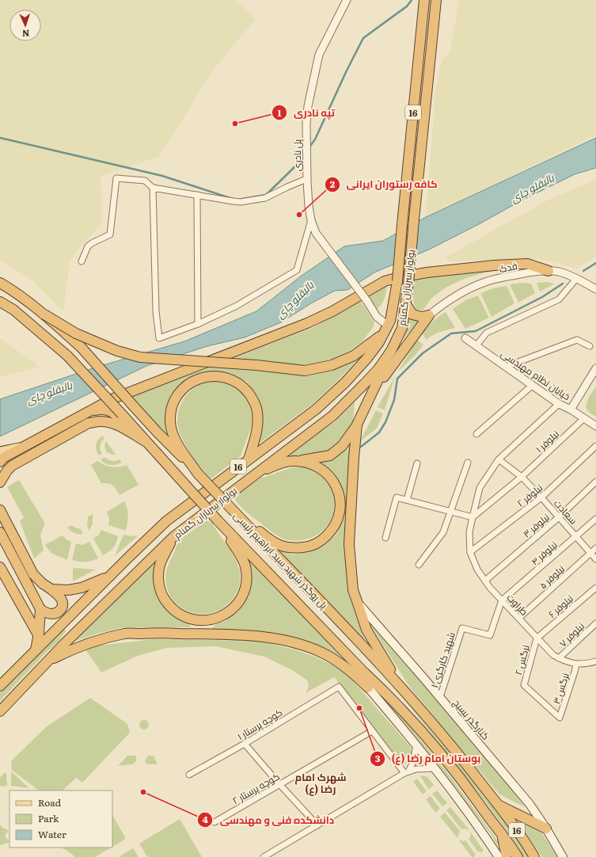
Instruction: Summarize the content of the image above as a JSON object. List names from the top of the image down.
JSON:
{
  "streets": {
    "highway": ["16", "بولوار سربازان گمنام", "پل روگذر شهید سید ابراهیم رئیسی"],
    "main road": ["کنارگذر بسیج"],
    "street": [
      "پل نادری",
      "فدک",
      "خیابان نظام مهندسی",
      "نیلوفر ۱",
      "نیلوفر ۲",
      "سعادت",
      "نیلوفر ۳",
      "نیلوفر ۴",
      "نیلوفر ۵",
      "طراوت",
      "نیلوفر ۶",
      "نیلوفر ۷",
      "شهید کارگری ۱",
      "نرگس ۲",
      "نرگس ۳",
      "کوچه پرستار ۱",
      "کوچه پرستار ۲"
    ]
  },
  "crossings": [
    ["16", "پل روگذر شهید سید ابراهیم رئیسی"],
    ["پل نادری", "بولوار سربازان گمنام"],
    ["خیابان نظام مهندسی", "نیلوفر ۱"],
    ["خیابان نظام مهندسی", "طراوت"],
    ["نیلوفر ۱", "سعادت"],
    ["نیلوفر ۲", "سعادت"],
    ["نیلوفر ۲", "طراوت"],
    ["سعادت", "نیلوفر ۳"],
    ["سعادت", "نیلوفر ۴"],
    ["سعادت", "نیلوفر ۵"],
    ["سعادت", "طراوت"],
    ["نیلوفر ۳", "طراوت"],
    ["نیلوفر ۴", "طراوت"],
    ["نیلوفر ۴", "شهید کارگری ۱"],
    ["نیلوفر ۵", "طراوت"],
    ["طراوت", "نیلوفر ۶"],
    ["طراوت", "نیلوفر ۷"],
    ["طراوت", "شهید کارگری ۱"],
    ["طراوت", "نرگس ۲"],
    ["طراوت", "نرگس ۳"],
    ["نیلوفر ۶", "نرگس ۲"],
    ["شهید کارگری ۱", "کنارگذر بسیج"],
    ["نرگس ۲", "نرگس ۳"],
    ["کوچه پرستار ۱", "کوچه پرستار ۲"]
  ],
  "districts": ["شهرک امام رضا (ع)"],
  "water": ["بالیقلو چای"],
  "places": [
    "تپه نادری",
    "کافه رستوران ایرانی",
    "بوستان امام رضا (ع)",
    "دانشکده فنی و مهندسی"
  ],
  "legend": ["Road", "Park", "Water"],
  "north": "bottom"
}
